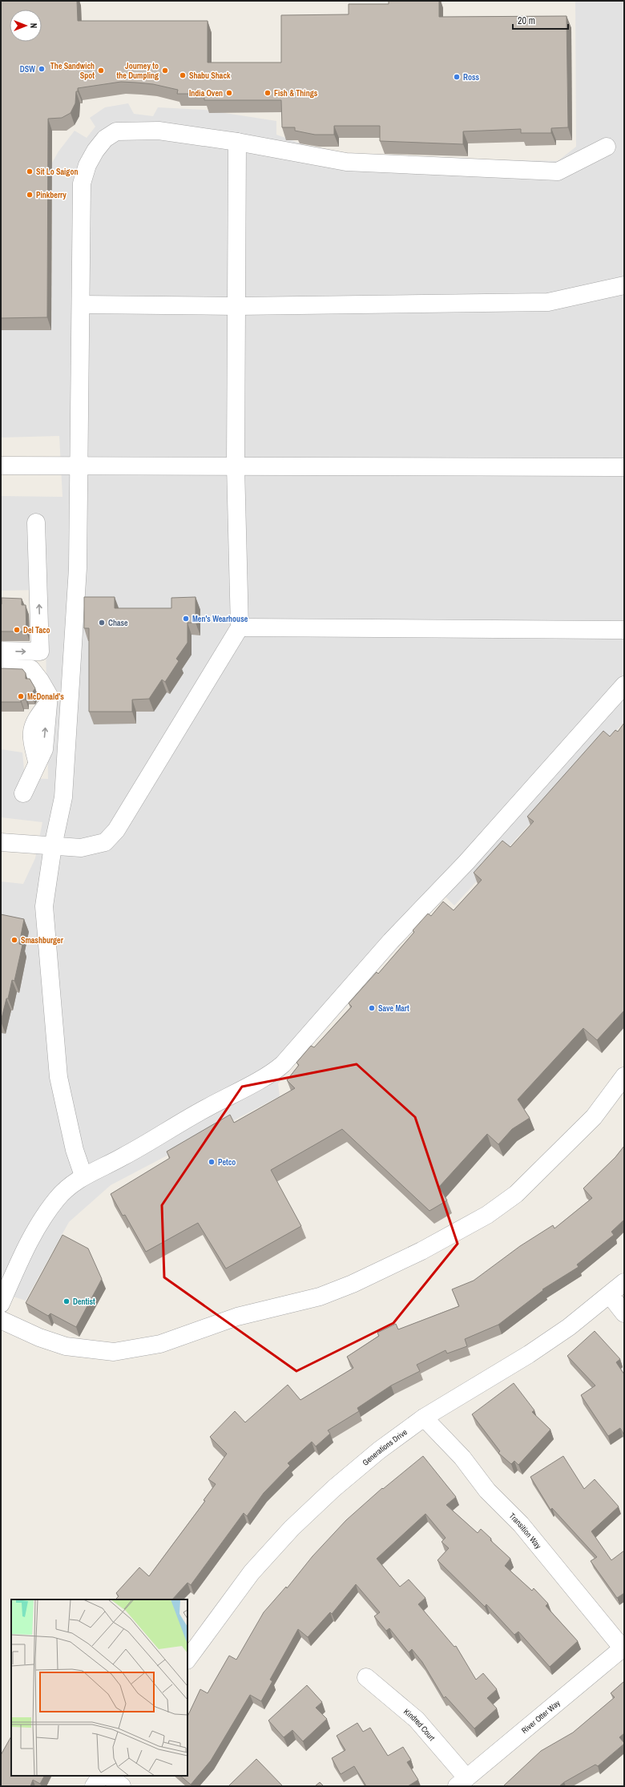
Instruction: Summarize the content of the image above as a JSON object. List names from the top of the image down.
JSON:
{
  "streets": {
    "street": [
      "Generations Drive",
      "Transition Way",
      "River Otter Way",
      "Kindred Court"
    ]
  },
  "crossings": [
    ["Generations Drive", "Transition Way"],
    ["Transition Way", "River Otter Way"],
    ["River Otter Way", "Kindred Court"]
  ],
  "places": [
    "DSW",
    "The Sandwich Spot",
    "Journey to the Dumpling",
    "Shabu Shack",
    "Ross",
    "India Oven",
    "Fish & Things",
    "Sit Lo Saigon",
    "Pinkberry",
    "Men's Wearhouse",
    "Chase",
    "Del Taco",
    "McDonald's",
    "Smashburger",
    "Save Mart",
    "Petco",
    "Dentist"
  ],
  "scale_bar": "20 m",
  "north": "right"
}
